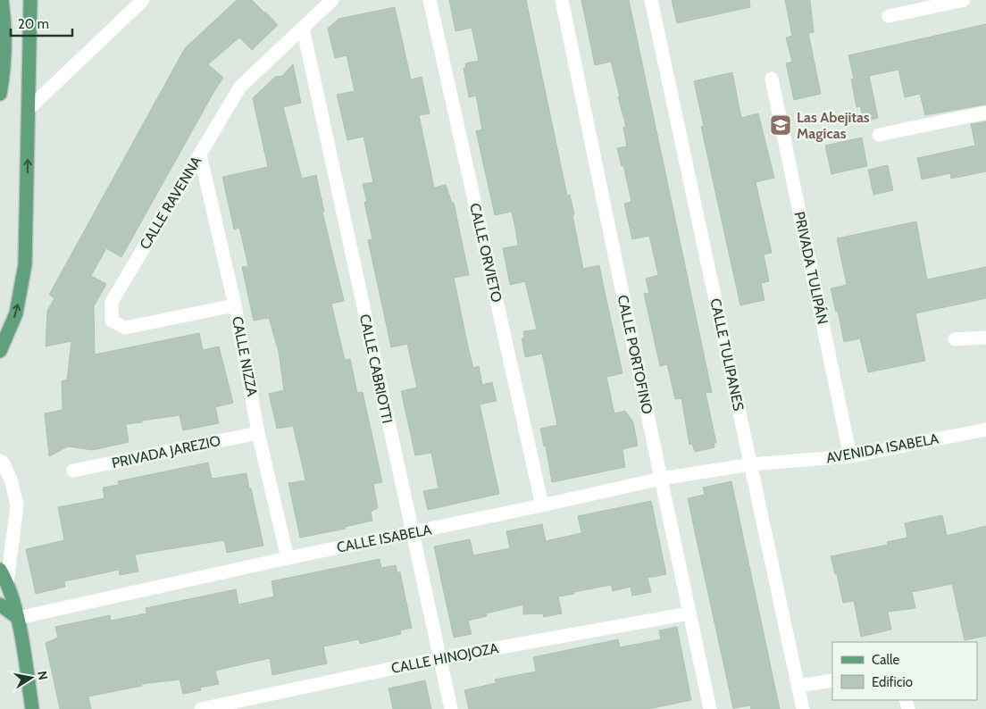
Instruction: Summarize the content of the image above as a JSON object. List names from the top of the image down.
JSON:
{
  "streets": {
    "street": [
      "CALLE RAVENNA",
      "CALLE ORVIETO",
      "PRIVADA TULIPÁN",
      "CALLE PORTOFINO",
      "CALLE TULIPANES",
      "CALLE NIZZA",
      "CALLE CABRIOTTI",
      "AVENIDA ISABELA",
      "PRIVADA JAREZIO",
      "CALLE ISABELA",
      "CALLE HINOJOZA"
    ]
  },
  "crossings": [
    ["CALLE RAVENNA", "CALLE NIZZA"],
    ["CALLE RAVENNA", "CALLE CABRIOTTI"],
    ["CALLE ORVIETO", "CALLE ISABELA"],
    ["PRIVADA TULIPÁN", "AVENIDA ISABELA"],
    ["CALLE PORTOFINO", "CALLE ISABELA"],
    ["CALLE PORTOFINO", "CALLE HINOJOZA"],
    ["CALLE TULIPANES", "AVENIDA ISABELA"],
    ["CALLE TULIPANES", "CALLE ISABELA"],
    ["CALLE NIZZA", "PRIVADA JAREZIO"],
    ["CALLE NIZZA", "CALLE ISABELA"],
    ["CALLE CABRIOTTI", "CALLE ISABELA"],
    ["CALLE CABRIOTTI", "CALLE HINOJOZA"],
    ["AVENIDA ISABELA", "CALLE ISABELA"]
  ],
  "places": {
    "school or university": ["Las Abejitas Magicas"]
  },
  "legend": ["Calle", "Edificio"],
  "scale_bar": "20 m",
  "north": "right"
}
